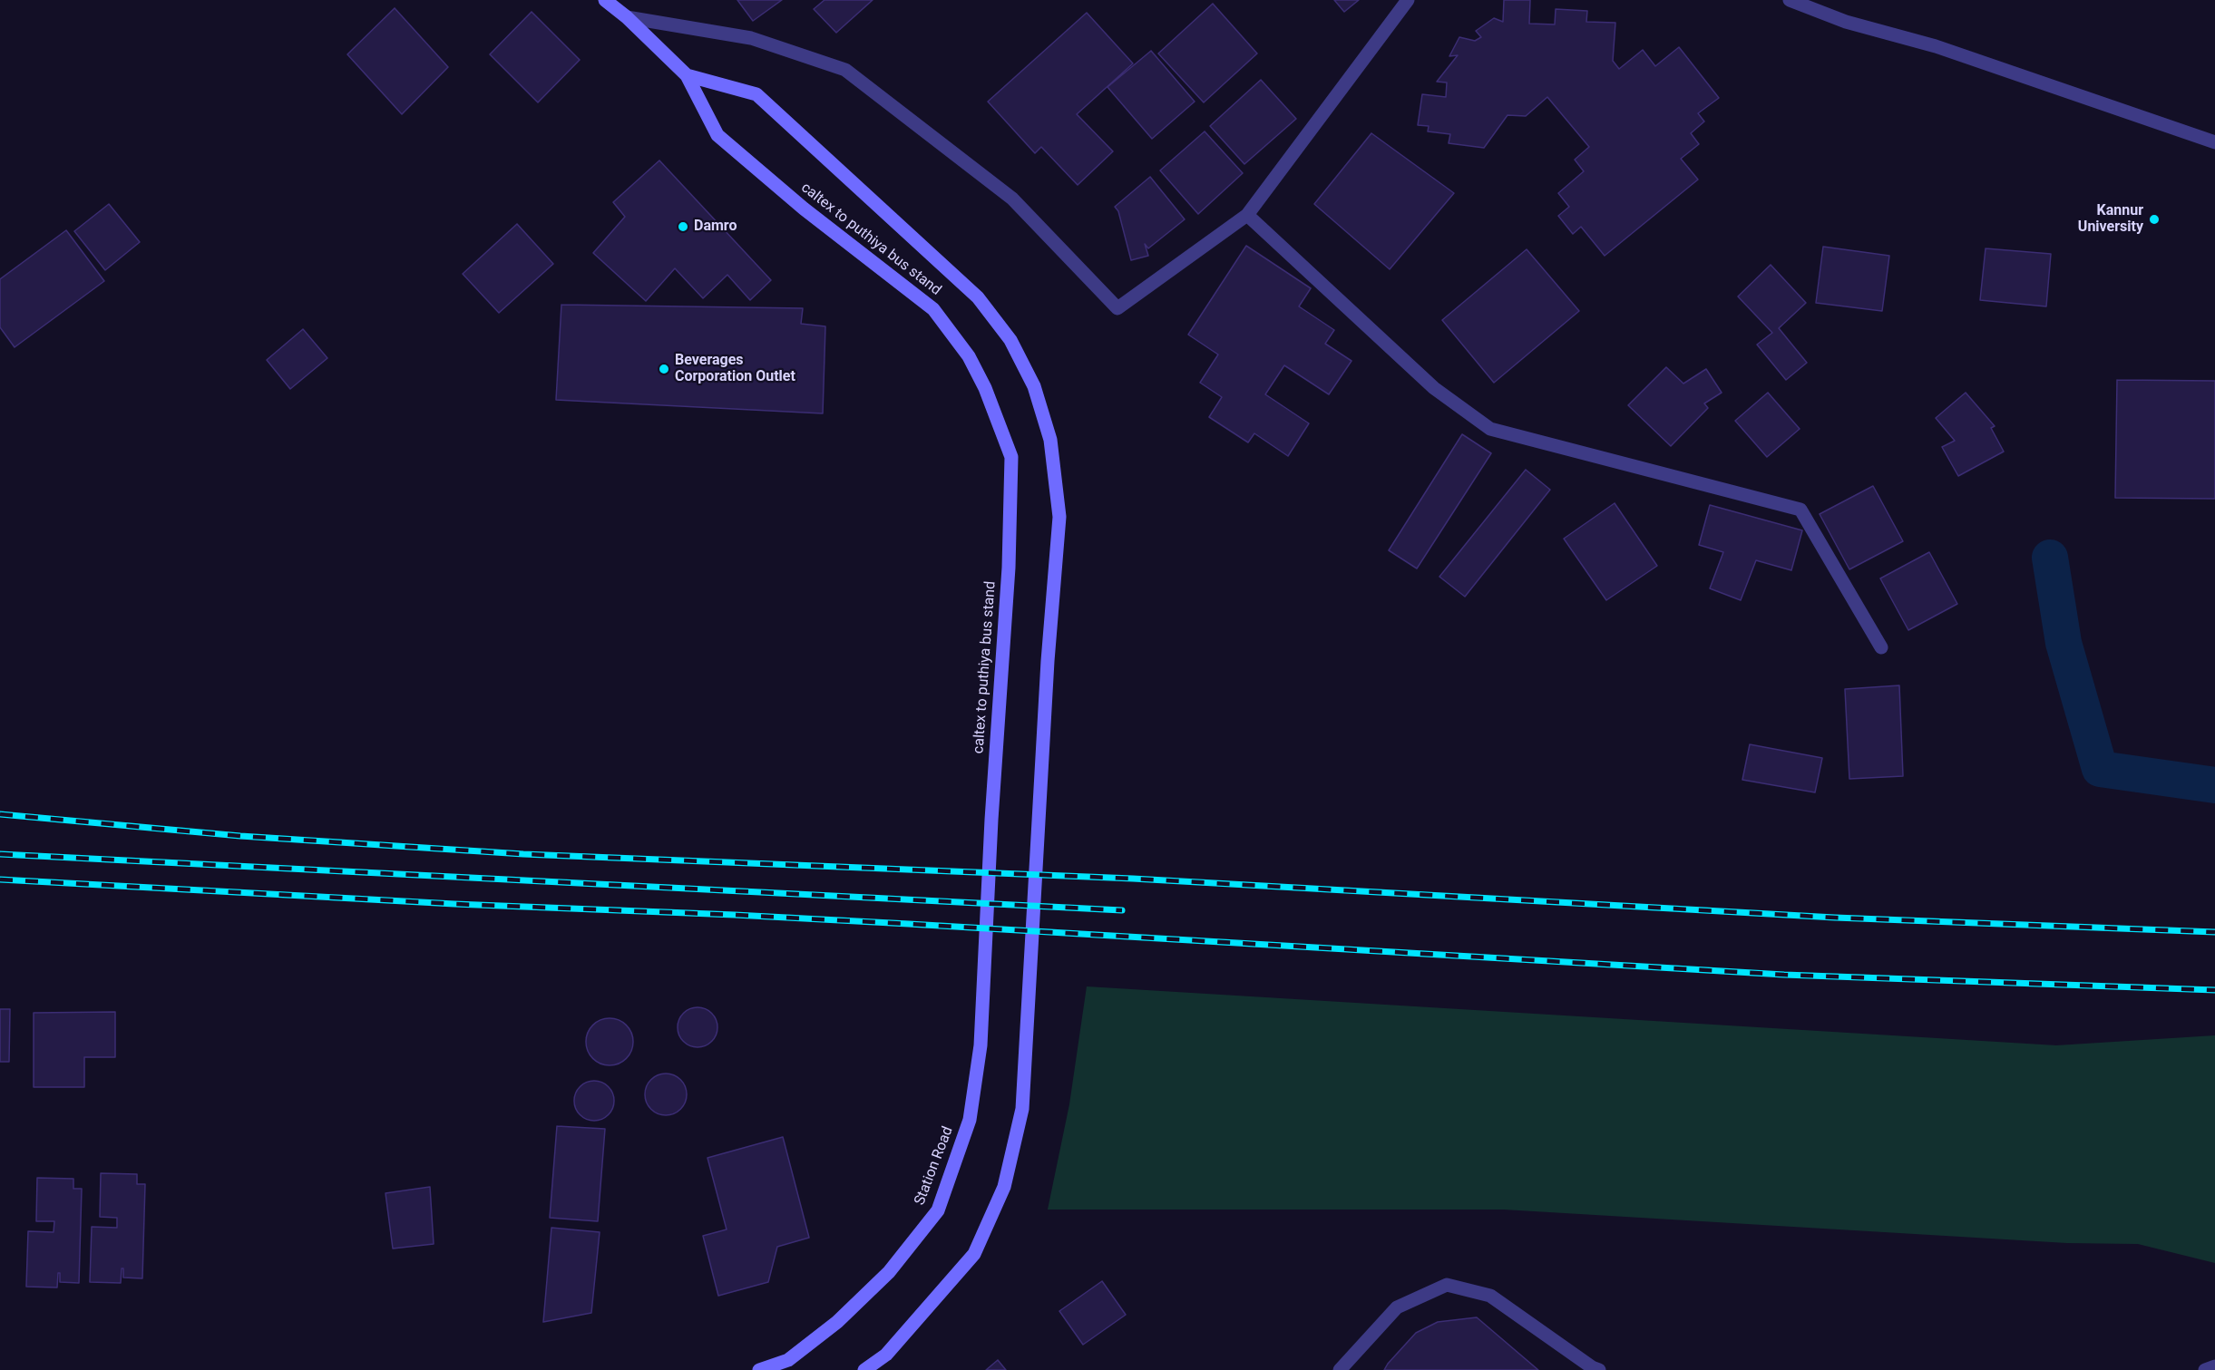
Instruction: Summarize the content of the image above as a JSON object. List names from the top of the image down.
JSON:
{
  "streets": {
    "main road": ["caltex to puthiya bus stand", "Station Road"]
  },
  "crossings": [
    ["caltex to puthiya bus stand", "Station Road"]
  ],
  "places": ["Kannur University", "Damro", "Beverages Corporation Outlet"]
}
